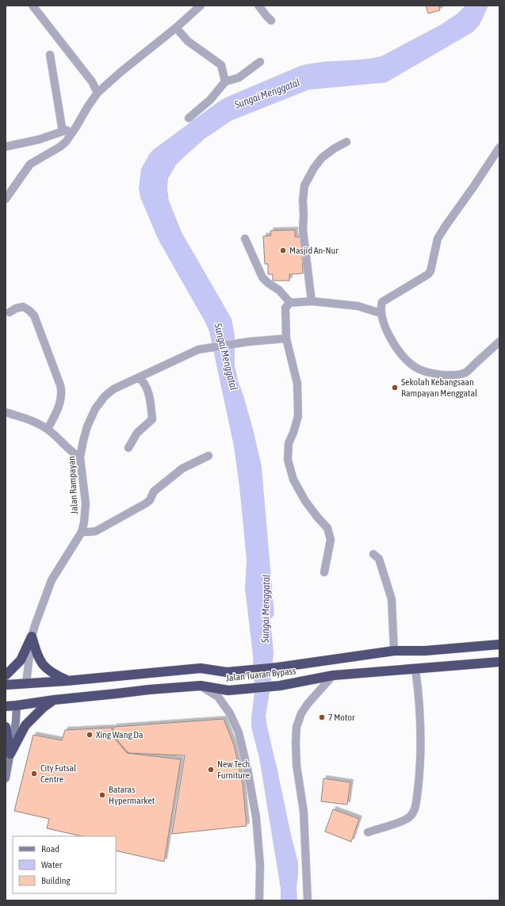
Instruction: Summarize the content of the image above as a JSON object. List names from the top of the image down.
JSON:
{
  "streets": {
    "highway": ["Jalan Tuaran Bypass"],
    "street": ["Jalan Rampayan"]
  },
  "crossings": [
    ["Jalan Rampayan", "Jalan Tuaran Bypass"]
  ],
  "water": ["Sungai Menggatal"],
  "places": [
    "Masjid An-Nur",
    "Sekolah Kebangsaan Rampayan Menggatal",
    "7 Motor",
    "Xing Wang Da",
    "New Tech Furniture",
    "City Futsal Centre",
    "Bataras Hypermarket"
  ],
  "legend": ["Road", "Water", "Building"]
}
